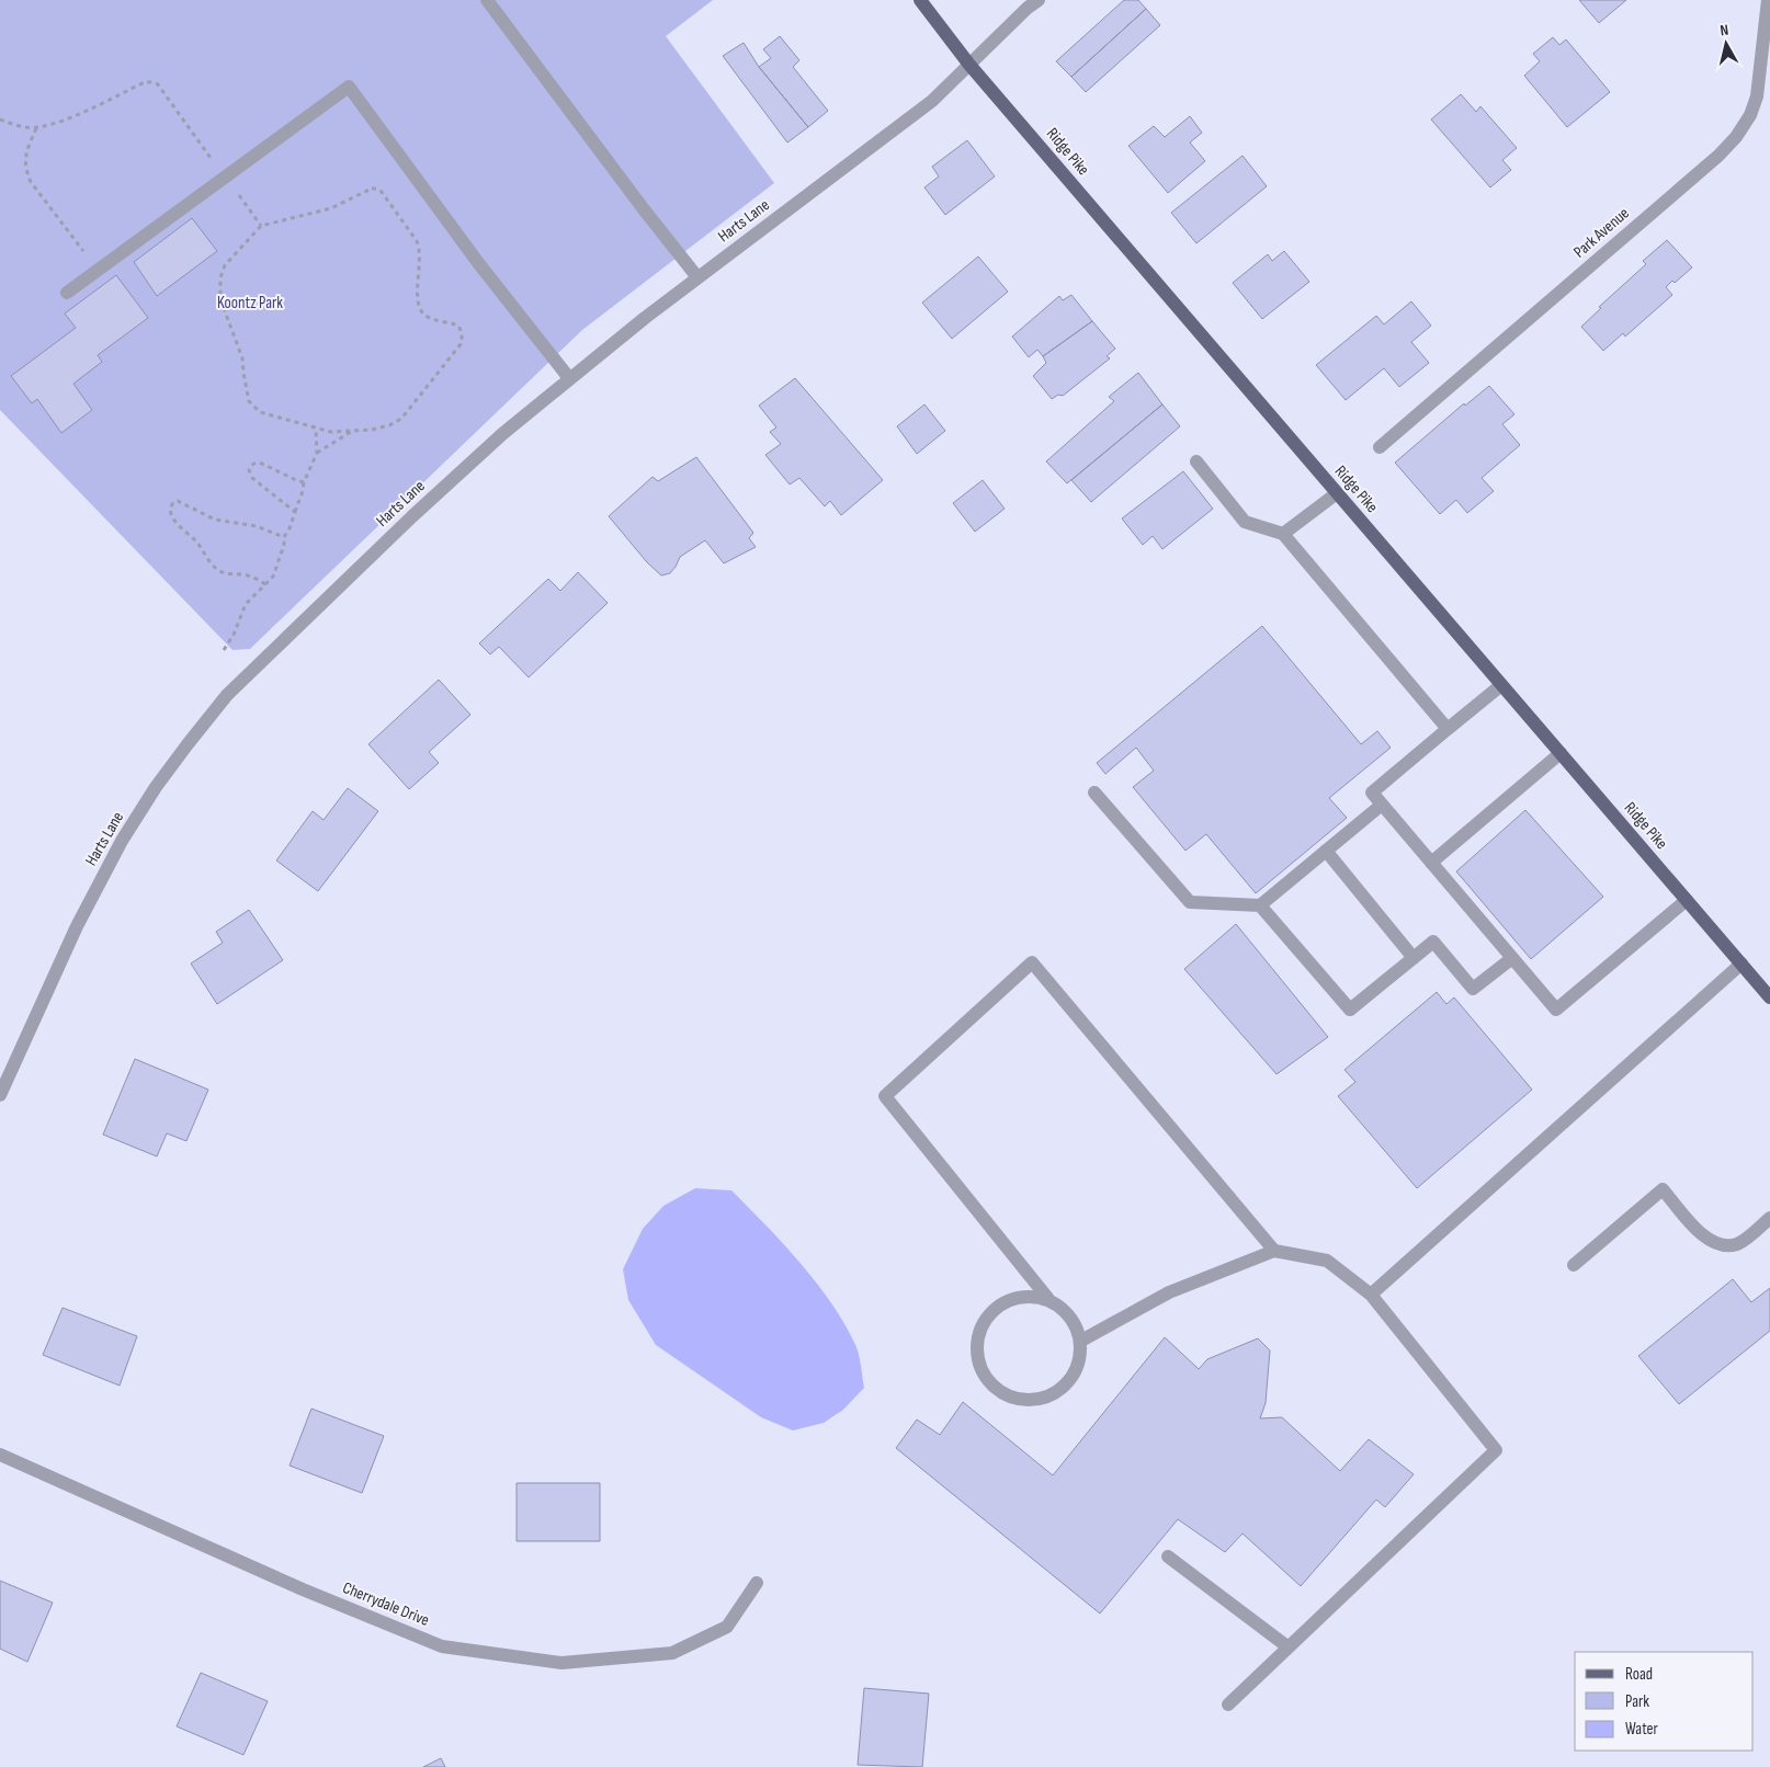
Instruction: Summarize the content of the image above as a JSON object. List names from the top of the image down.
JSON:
{
  "streets": {
    "main road": ["Ridge Pike"],
    "street": ["Harts Lane", "Park Avenue", "Cherrydale Drive"]
  },
  "crossings": [
    ["Ridge Pike", "Harts Lane"]
  ],
  "parks": ["Koontz Park"],
  "legend": ["Road", "Park", "Water"],
  "north": "top"
}
